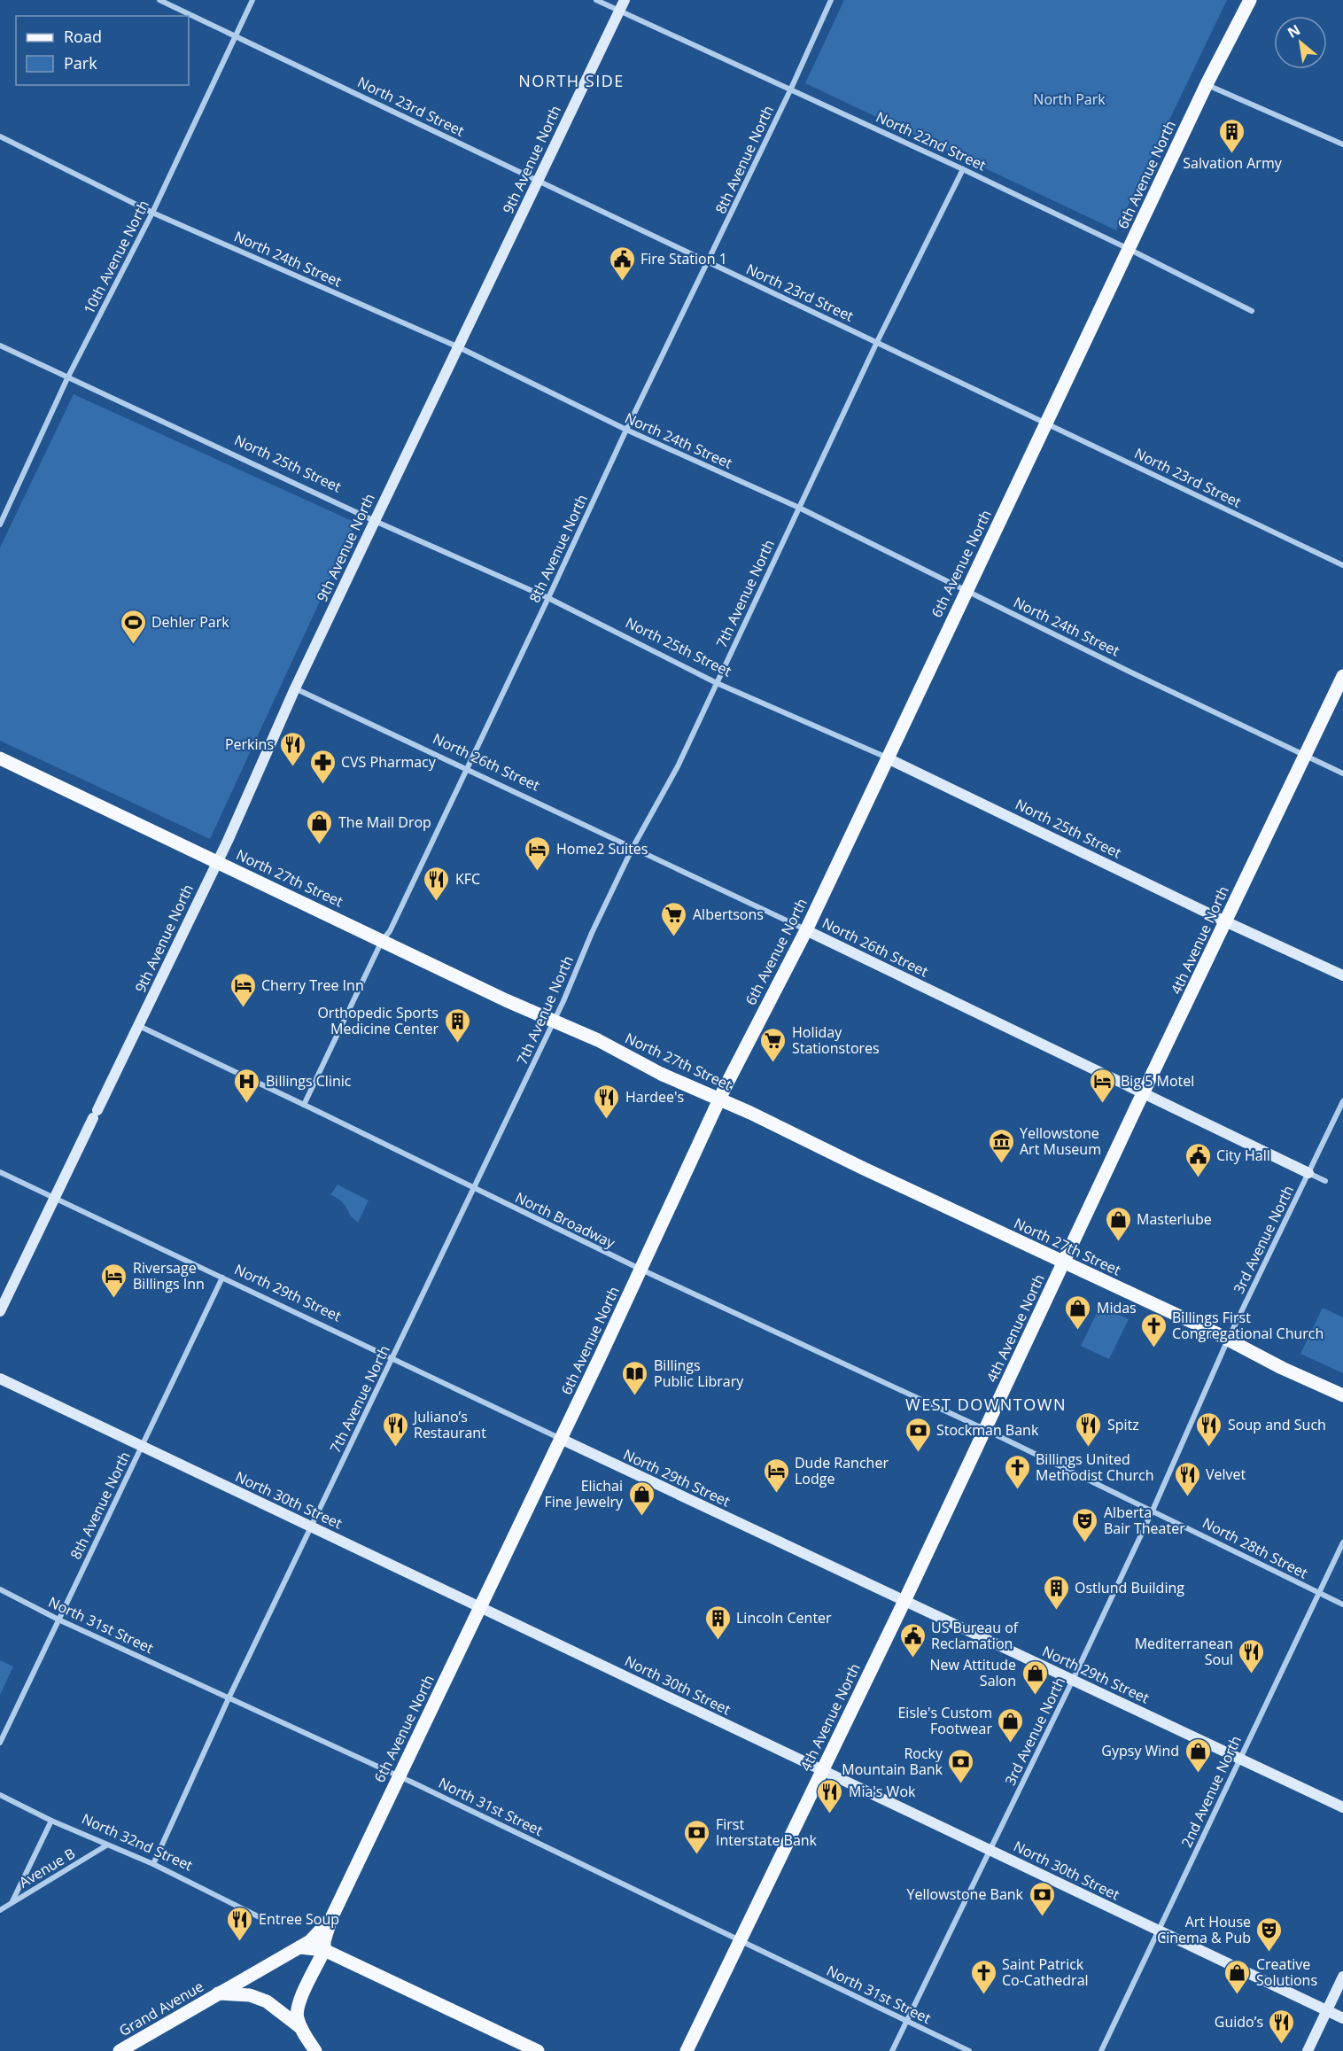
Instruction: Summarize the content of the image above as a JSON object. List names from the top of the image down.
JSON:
{
  "streets": {
    "main road": [
      "6th Avenue North",
      "North 27th Street",
      "4th Avenue North",
      "Grand Avenue"
    ],
    "street": [
      "North 23rd Street",
      "North 22nd Street",
      "9th Avenue North",
      "8th Avenue North",
      "10th Avenue North",
      "North 24th Street",
      "North 25th Street",
      "7th Avenue North",
      "North 26th Street",
      "North Broadway",
      "3rd Avenue North",
      "North 29th Street",
      "North 30th Street",
      "North 28th Street",
      "North 31st Street",
      "2nd Avenue North",
      "North 32nd Street",
      "Avenue B"
    ]
  },
  "crossings": [
    ["North 23rd Street", "9th Avenue North"],
    ["North 23rd Street", "8th Avenue North"],
    ["North 23rd Street", "6th Avenue North"],
    ["North 23rd Street", "10th Avenue North"],
    ["North 23rd Street", "7th Avenue North"],
    ["North 22nd Street", "9th Avenue North"],
    ["North 22nd Street", "8th Avenue North"],
    ["North 22nd Street", "6th Avenue North"],
    ["North 22nd Street", "7th Avenue North"],
    ["9th Avenue North", "North 24th Street"],
    ["9th Avenue North", "North 25th Street"],
    ["9th Avenue North", "North 26th Street"],
    ["9th Avenue North", "North 27th Street"],
    ["9th Avenue North", "North Broadway"],
    ["9th Avenue North", "North 29th Street"],
    ["8th Avenue North", "North 24th Street"],
    ["8th Avenue North", "North 25th Street"],
    ["8th Avenue North", "North 26th Street"],
    ["8th Avenue North", "North 27th Street"],
    ["8th Avenue North", "North Broadway"],
    ["8th Avenue North", "North 29th Street"],
    ["8th Avenue North", "North 30th Street"],
    ["8th Avenue North", "North 31st Street"],
    ["6th Avenue North", "North 24th Street"],
    ["6th Avenue North", "North 25th Street"],
    ["6th Avenue North", "North 26th Street"],
    ["6th Avenue North", "North 27th Street"],
    ["6th Avenue North", "North Broadway"],
    ["6th Avenue North", "North 29th Street"],
    ["6th Avenue North", "North 30th Street"],
    ["6th Avenue North", "North 31st Street"],
    ["6th Avenue North", "Grand Avenue"],
    ["10th Avenue North", "North 24th Street"],
    ["10th Avenue North", "North 25th Street"],
    ["North 24th Street", "7th Avenue North"],
    ["North 24th Street", "4th Avenue North"],
    ["North 25th Street", "7th Avenue North"],
    ["North 25th Street", "4th Avenue North"],
    ["7th Avenue North", "North 26th Street"],
    ["7th Avenue North", "North 27th Street"],
    ["7th Avenue North", "North Broadway"],
    ["7th Avenue North", "North 29th Street"],
    ["7th Avenue North", "North 30th Street"],
    ["7th Avenue North", "North 31st Street"],
    ["7th Avenue North", "North 32nd Street"],
    ["North 26th Street", "4th Avenue North"],
    ["North 26th Street", "3rd Avenue North"],
    ["North 27th Street", "4th Avenue North"],
    ["North 27th Street", "3rd Avenue North"],
    ["4th Avenue North", "North Broadway"],
    ["4th Avenue North", "North 29th Street"],
    ["4th Avenue North", "North 30th Street"],
    ["4th Avenue North", "North 28th Street"],
    ["4th Avenue North", "North 31st Street"],
    ["North Broadway", "North 28th Street"],
    ["3rd Avenue North", "North 29th Street"],
    ["3rd Avenue North", "North 30th Street"],
    ["3rd Avenue North", "North 28th Street"],
    ["3rd Avenue North", "North 31st Street"],
    ["North 29th Street", "2nd Avenue North"],
    ["North 30th Street", "2nd Avenue North"],
    ["North 28th Street", "2nd Avenue North"],
    ["North 32nd Street", "Avenue B"]
  ],
  "districts": ["NORTH SIDE", "WEST DOWNTOWN"],
  "parks": ["North Park"],
  "places": {
    "building": [
      "Salvation Army",
      "Orthopedic Sports Medicine Center",
      "Ostlund Building",
      "Lincoln Center"
    ],
    "public building": ["Fire Station 1", "City Hall", "US Bureau of Reclamation"],
    "sports": ["Dehler Park"],
    "restaurant": [
      "Perkins",
      "KFC",
      "Hardee's",
      "Juliano’s Restaurant",
      "Spitz",
      "Soup and Such",
      "Velvet",
      "Mediterranean Soul",
      "Mia's Wok",
      "Entree Soup",
      "Guido’s"
    ],
    "pharmacy": ["CVS Pharmacy"],
    "shop": [
      "The Mail Drop",
      "Masterlube",
      "Midas",
      "Elichai Fine Jewelry",
      "New Attitude Salon",
      "Eisle's Custom Footwear",
      "Gypsy Wind",
      "Creative Solutions"
    ],
    "hotel": [
      "Home2 Suites",
      "Cherry Tree Inn",
      "Big 5 Motel",
      "Riversage Billings Inn",
      "Dude Rancher Lodge"
    ],
    "supermarket": ["Albertsons", "Holiday Stationstores"],
    "hospital": ["Billings Clinic"],
    "museum": ["Yellowstone Art Museum"],
    "church": ["Billings First Congregational Church", "Billings United Methodist Church", "Saint Patrick Co-Cathedral"],
    "library": ["Billings Public Library"],
    "bank": [
      "Stockman Bank",
      "Rocky Mountain Bank",
      "First Interstate Bank",
      "Yellowstone Bank"
    ],
    "theatre": ["Alberta Bair Theater", "Art House Cinema & Pub"]
  },
  "legend": ["Road", "Park"],
  "north": "top left"
}
